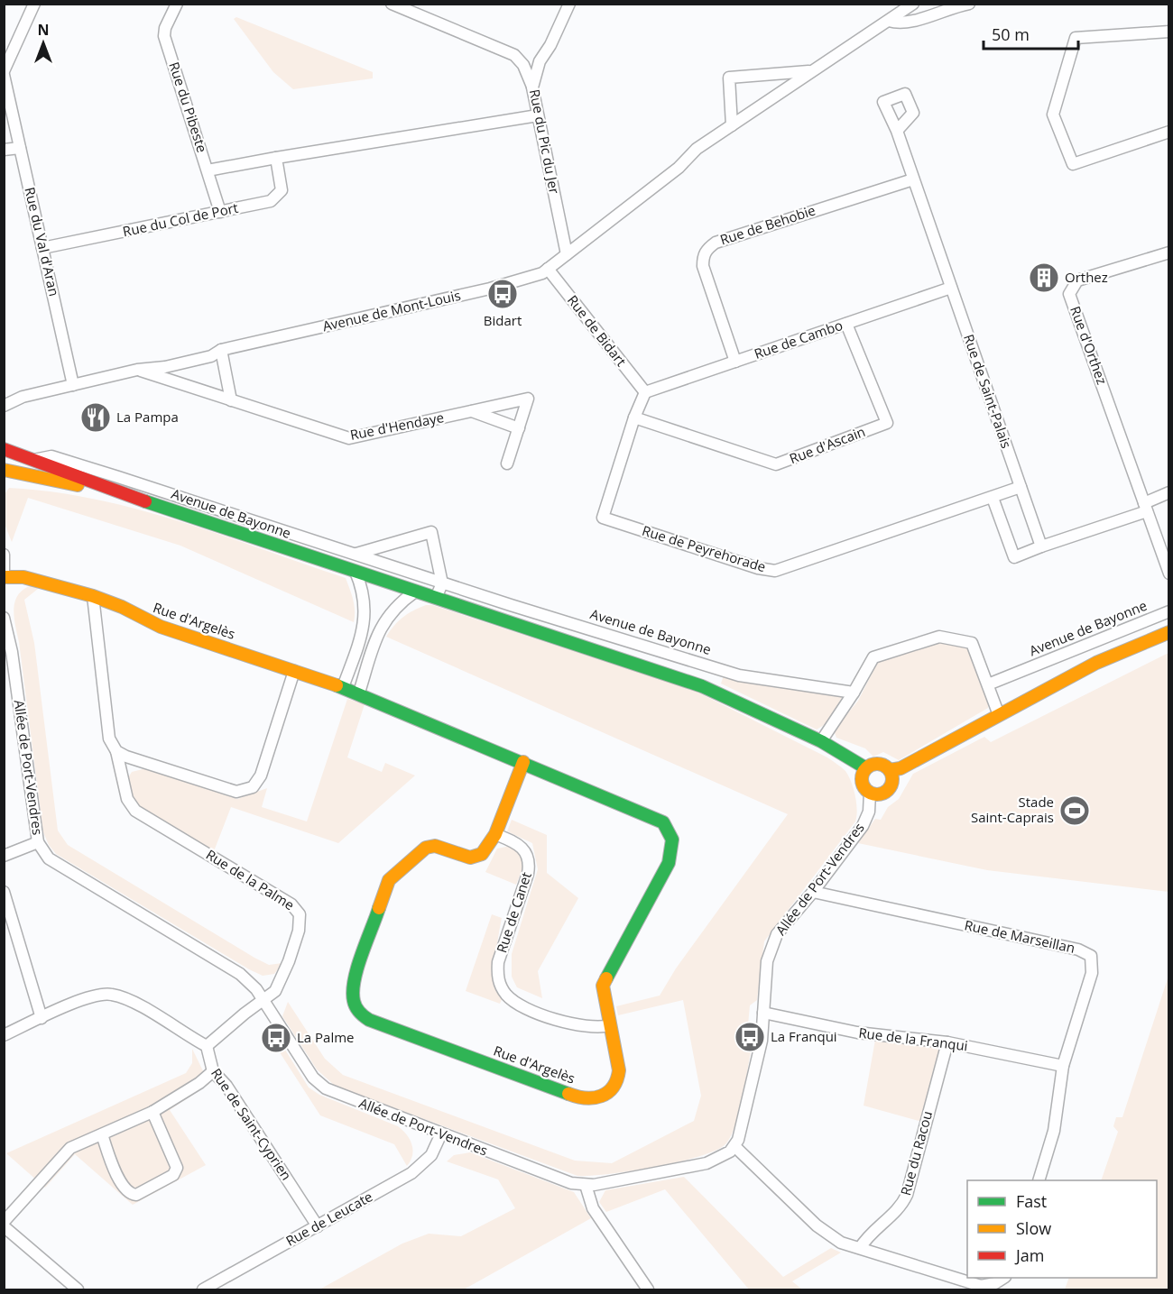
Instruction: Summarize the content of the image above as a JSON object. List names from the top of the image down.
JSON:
{
  "streets": {
    "street": [
      "Rue du Pibeste",
      "Rue du Pic du Jer",
      "Rue du Col de Port",
      "Rue de Behobie",
      "Rue du Val d'Aran",
      "Avenue de Mont-Louis",
      "Rue de Bidart",
      "Rue de Cambo",
      "Rue d'Orthez",
      "Rue de Saint-Palais",
      "Rue d'Hendaye",
      "Rue d'Ascain",
      "Avenue de Bayonne",
      "Rue de Peyrehorade",
      "Rue d'Argelès",
      "Allée de Port-Vendres",
      "Rue de la Palme",
      "Rue de Canet",
      "Rue de Marseillan",
      "Rue de la Franqui",
      "Rue de Saint-Cyprien",
      "Rue du Racou",
      "Rue de Leucate"
    ]
  },
  "crossings": [
    ["Rue du Pibeste", "Rue du Col de Port"],
    ["Rue du Pic du Jer", "Avenue de Mont-Louis"],
    ["Rue du Col de Port", "Rue du Val d'Aran"],
    ["Rue de Behobie", "Rue de Cambo"],
    ["Rue de Behobie", "Rue de Saint-Palais"],
    ["Rue du Val d'Aran", "Avenue de Mont-Louis"],
    ["Avenue de Mont-Louis", "Rue de Bidart"],
    ["Avenue de Mont-Louis", "Rue d'Hendaye"],
    ["Rue de Bidart", "Rue de Cambo"],
    ["Rue de Bidart", "Rue de Peyrehorade"],
    ["Rue de Cambo", "Rue de Saint-Palais"],
    ["Rue de Cambo", "Rue d'Ascain"],
    ["Rue de Cambo", "Rue de Peyrehorade"],
    ["Rue de Saint-Palais", "Rue de Peyrehorade"],
    ["Rue d'Ascain", "Rue de Peyrehorade"],
    ["Avenue de Bayonne", "Allée de Port-Vendres"],
    ["Rue d'Argelès", "Rue de la Palme"],
    ["Rue d'Argelès", "Rue de Canet"],
    ["Allée de Port-Vendres", "Rue de la Palme"],
    ["Allée de Port-Vendres", "Rue de Marseillan"],
    ["Allée de Port-Vendres", "Rue de la Franqui"],
    ["Allée de Port-Vendres", "Rue de Leucate"],
    ["Rue de la Palme", "Rue de Saint-Cyprien"],
    ["Rue de Marseillan", "Rue de la Franqui"],
    ["Rue de la Franqui", "Rue du Racou"],
    ["Rue de Saint-Cyprien", "Rue de Leucate"]
  ],
  "places": {
    "building": ["Orthez"],
    "bus stop": ["Bidart", "La Franqui", "La Palme"],
    "restaurant": ["La Pampa"],
    "sports": ["Stade Saint-Caprais"]
  },
  "legend": ["Fast", "Slow", "Jam"],
  "scale_bar": "50 m",
  "north": "top"
}
